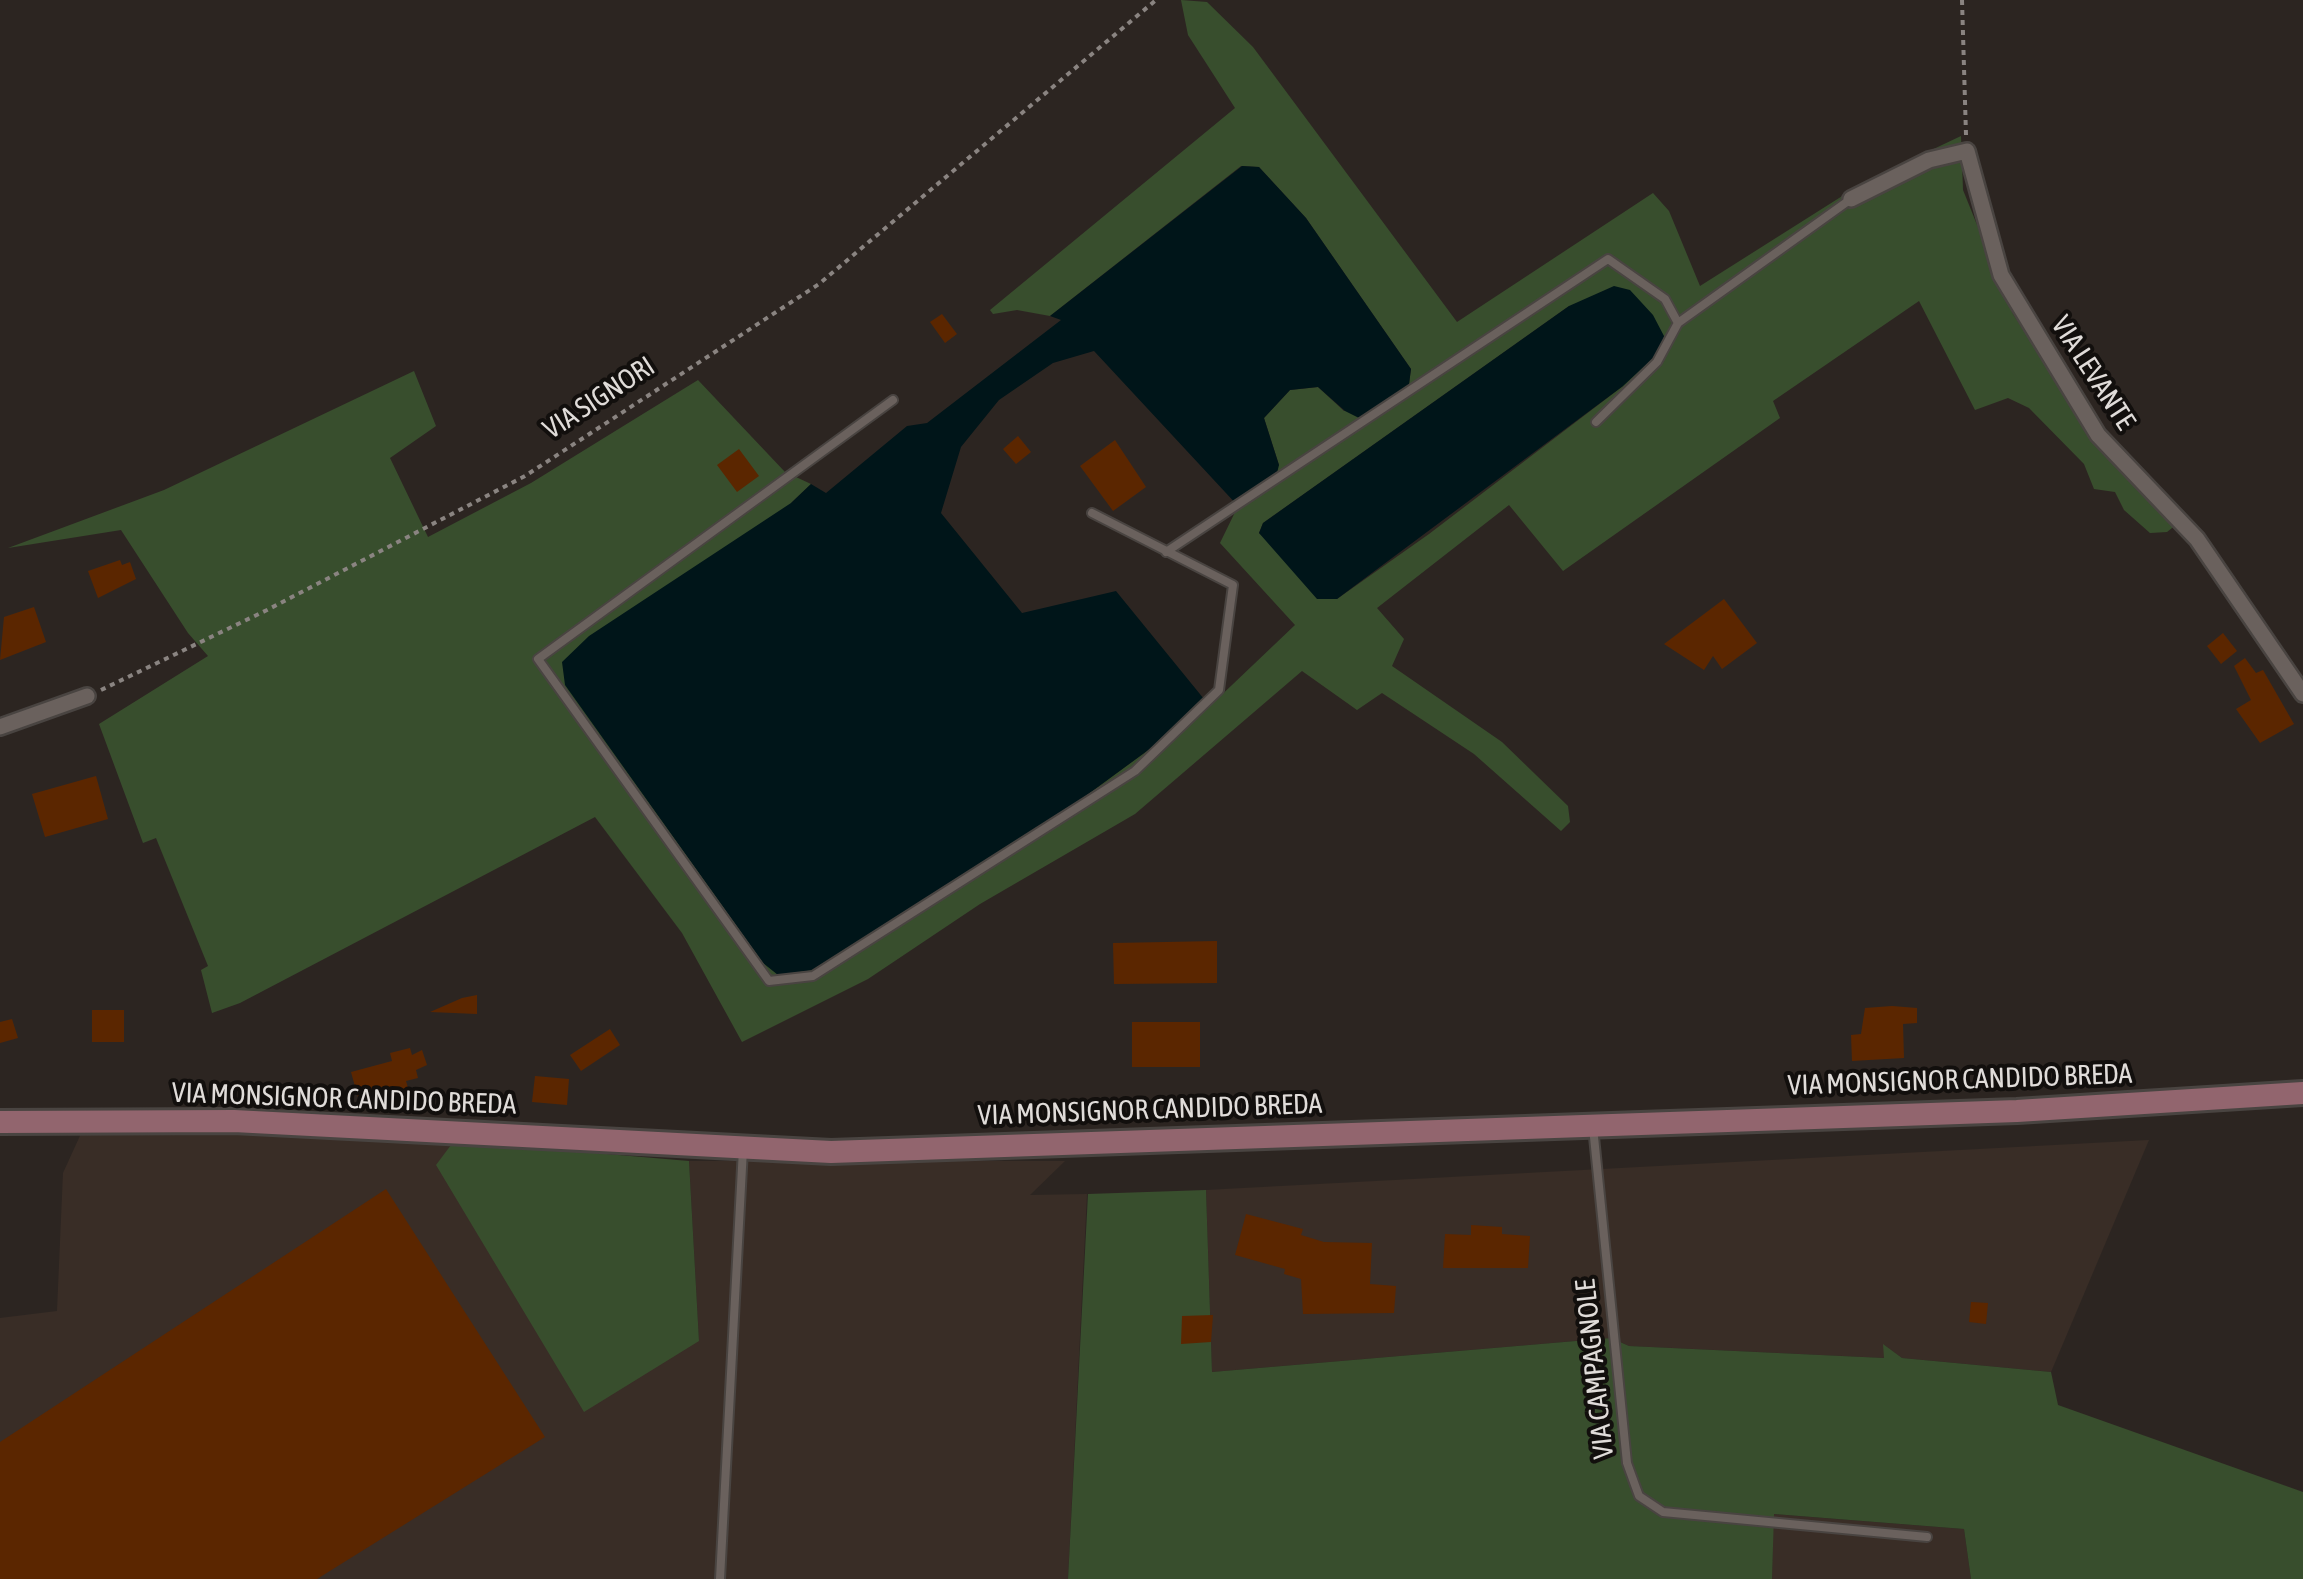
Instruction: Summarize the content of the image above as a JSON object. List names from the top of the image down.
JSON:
{
  "streets": {
    "main road": ["VIA MONSIGNOR CANDIDO BREDA"],
    "street": ["VIA LEVANTE"],
    "lane": ["VIA CAMPAGNOLE"],
    "path": ["VIA SIGNORI"]
  },
  "crossings": [
    ["VIA MONSIGNOR CANDIDO BREDA", "VIA CAMPAGNOLE"]
  ]
}
